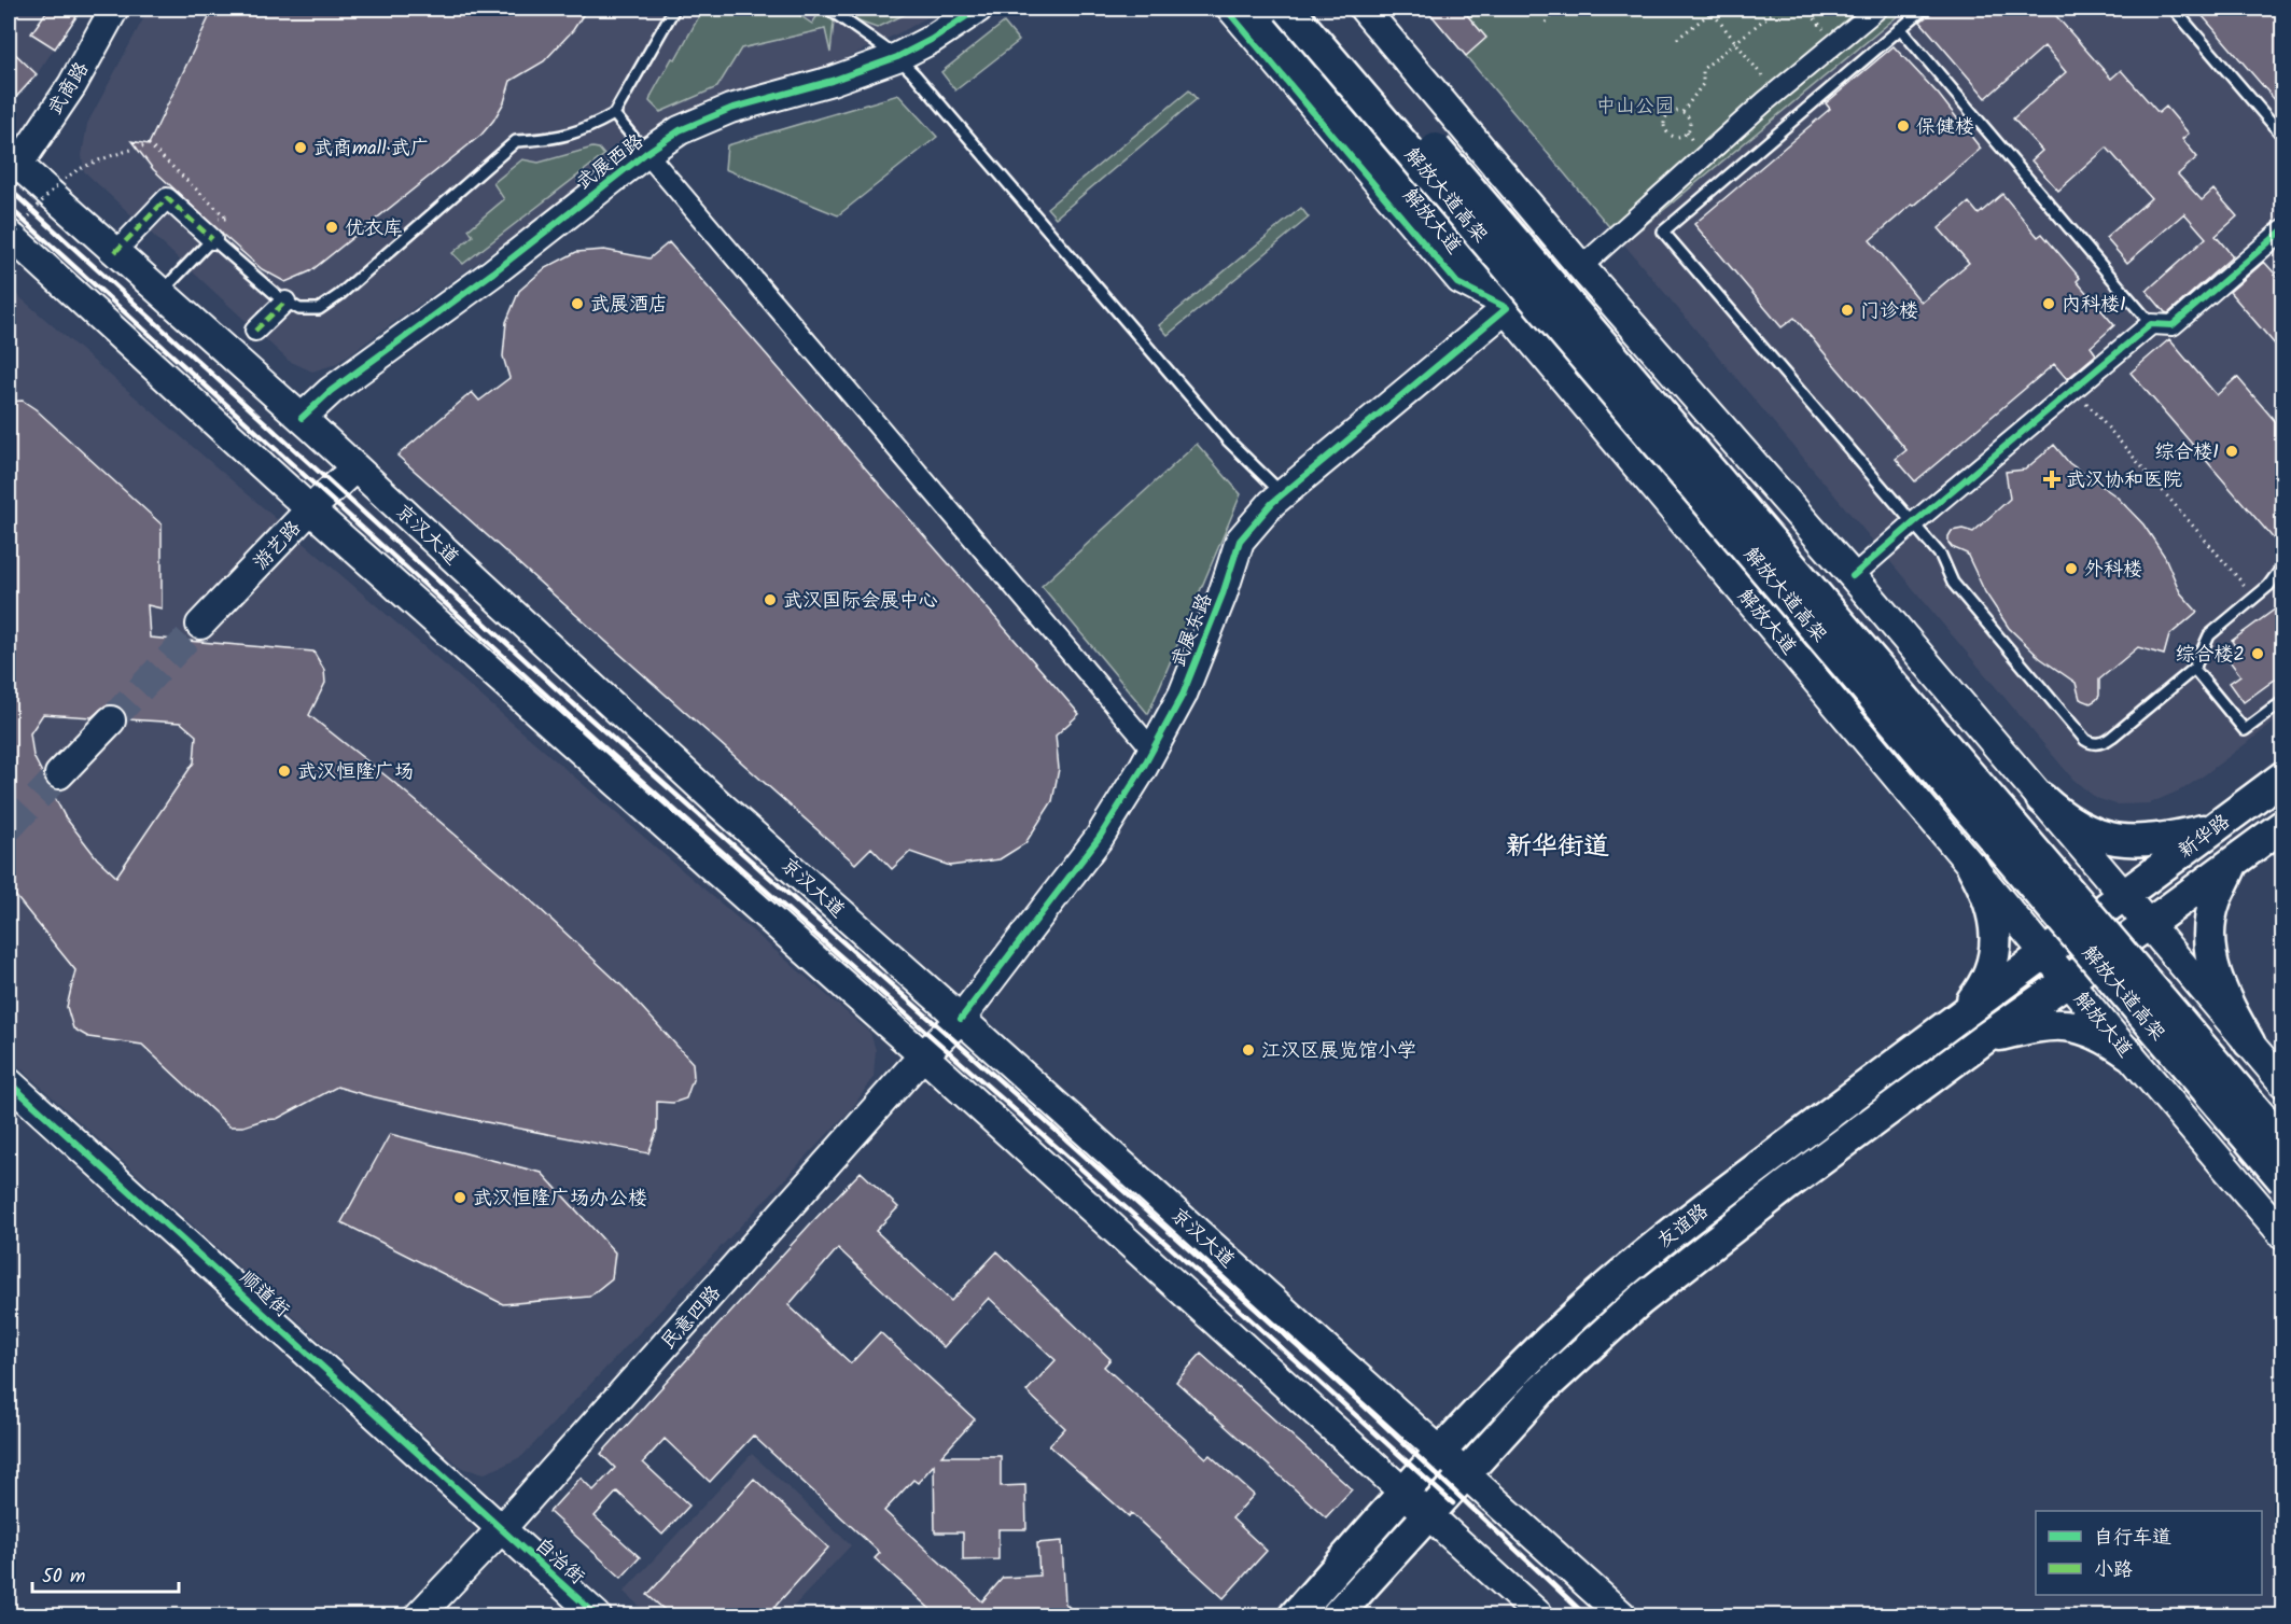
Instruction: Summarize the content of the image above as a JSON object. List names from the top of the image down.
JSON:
{
  "streets": {
    "main road": [
      "武商路",
      "武展西路",
      "解放大道高架",
      "解放大道",
      "京汉大道",
      "游艺路",
      "武展东路",
      "新华路",
      "友谊路",
      "顺道街",
      "民意四路",
      "自治街"
    ]
  },
  "crossings": [
    ["武商路", "京汉大道"],
    ["武展西路", "京汉大道"],
    ["解放大道", "武展东路"],
    ["解放大道", "友谊路"],
    ["京汉大道", "游艺路"],
    ["京汉大道", "武展东路"],
    ["京汉大道", "友谊路"],
    ["京汉大道", "民意四路"],
    ["武展东路", "民意四路"],
    ["新华路", "友谊路"],
    ["顺道街", "民意四路"],
    ["顺道街", "自治街"],
    ["民意四路", "自治街"]
  ],
  "districts": ["新华街道"],
  "parks": ["中山公园"],
  "places": {
    "other": [
      "保健楼",
      "武商mall·武广",
      "优衣库",
      "武展酒店",
      "内科楼1",
      "门诊楼",
      "综合楼1",
      "外科楼",
      "武汉国际会展中心",
      "综合楼2",
      "武汉恒隆广场",
      "江汉区展览馆小学",
      "武汉恒隆广场办公楼"
    ],
    "health": ["武汉协和医院"]
  },
  "legend": ["自行车道", "小路"],
  "scale_bar": "50 m"
}
